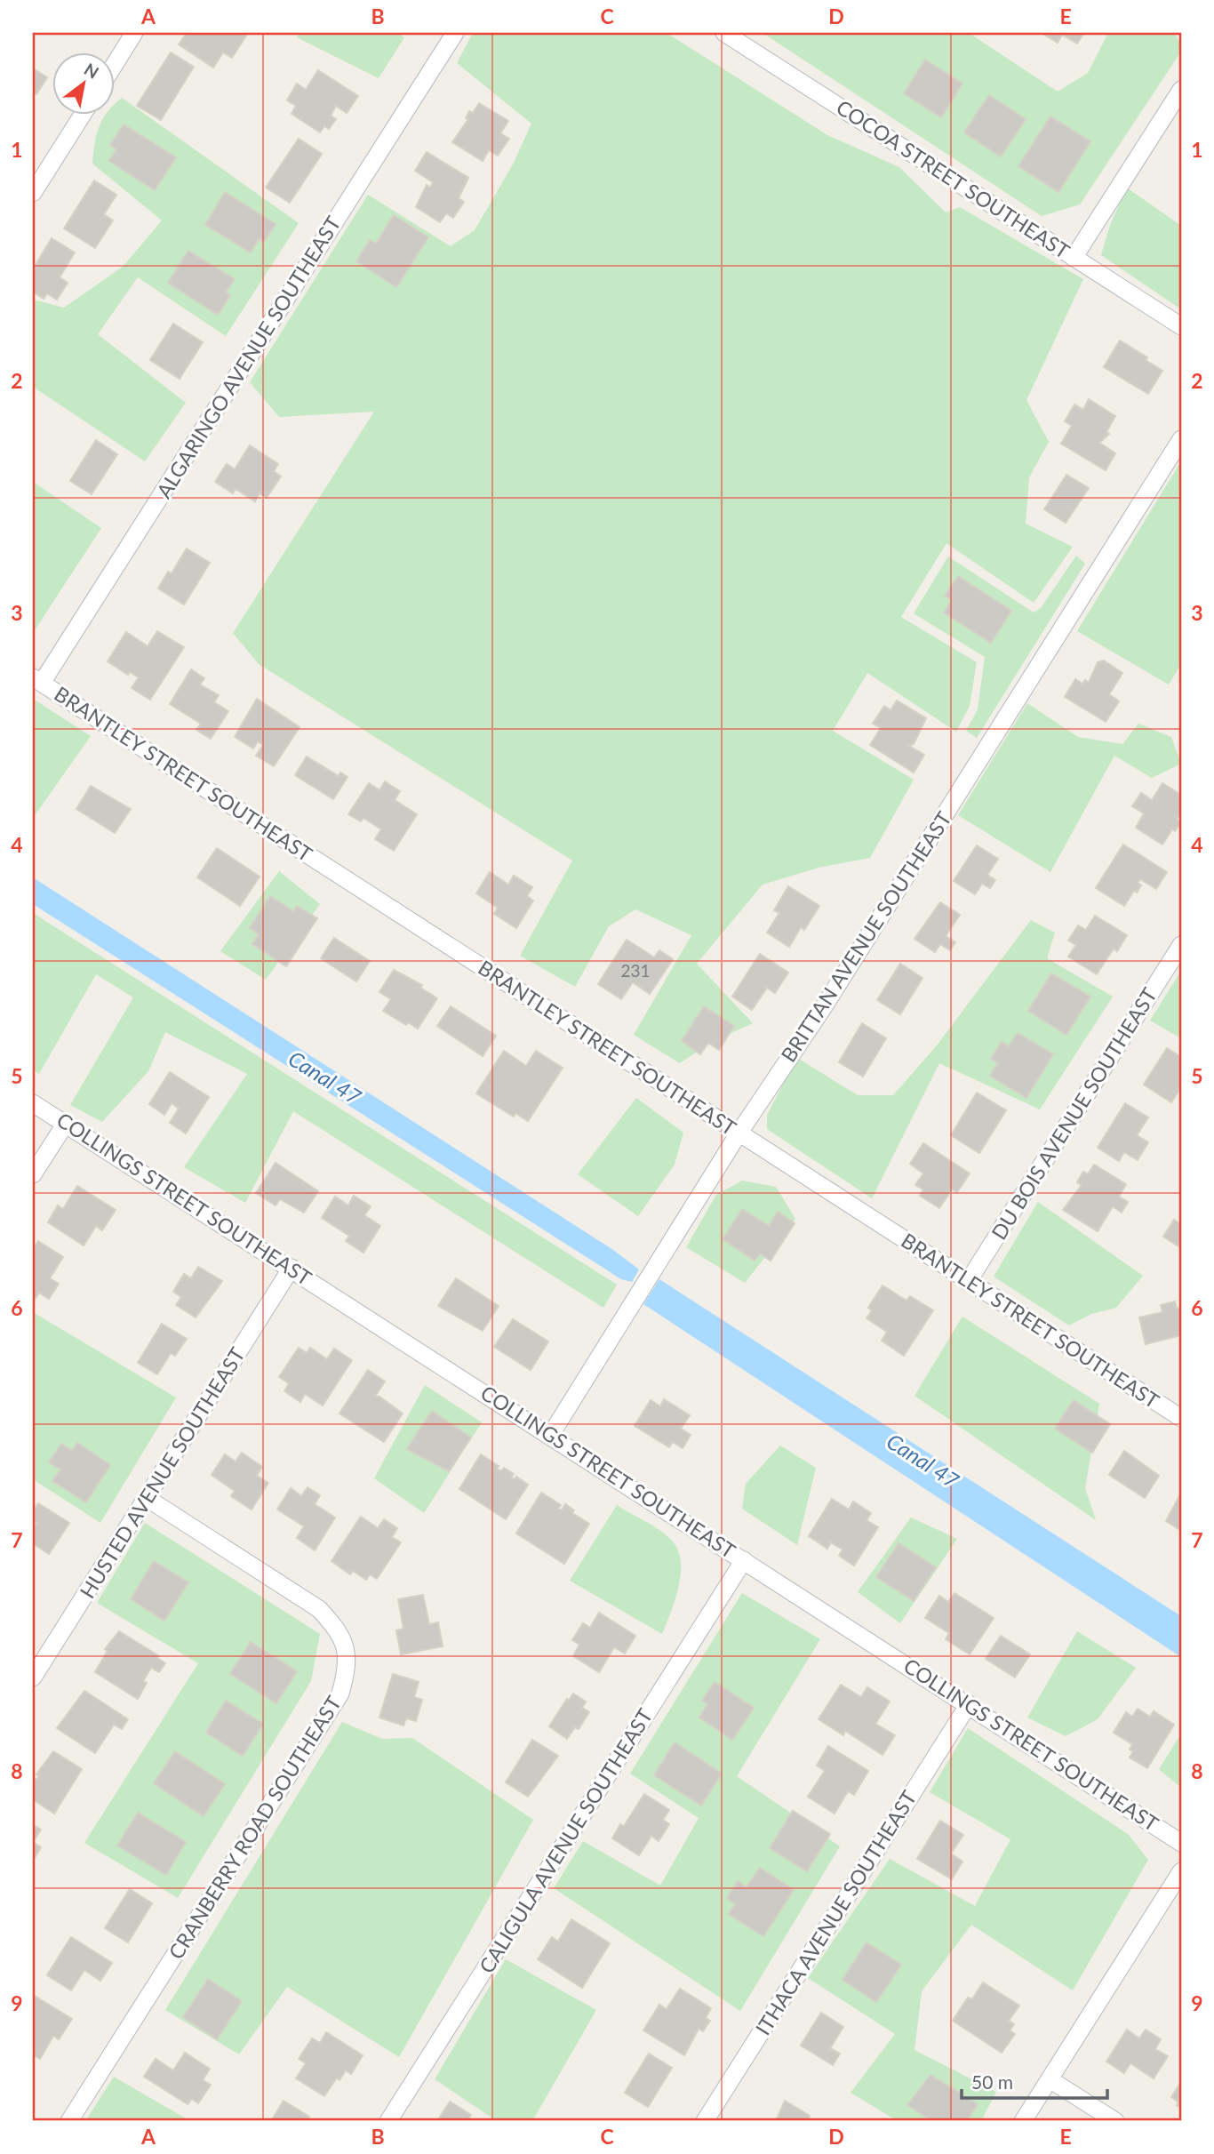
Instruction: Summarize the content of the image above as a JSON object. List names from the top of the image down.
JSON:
{
  "streets": {
    "street": [
      "COCOA STREET SOUTHEAST",
      "ALGARINGO AVENUE SOUTHEAST",
      "BRANTLEY STREET SOUTHEAST",
      "BRITTAN AVENUE SOUTHEAST",
      "DU BOIS AVENUE SOUTHEAST",
      "COLLINGS STREET SOUTHEAST",
      "HUSTED AVENUE SOUTHEAST",
      "CRANBERRY ROAD SOUTHEAST",
      "CALIGULA AVENUE SOUTHEAST",
      "ITHACA AVENUE SOUTHEAST"
    ]
  },
  "crossings": [
    ["ALGARINGO AVENUE SOUTHEAST", "BRANTLEY STREET SOUTHEAST"],
    ["BRANTLEY STREET SOUTHEAST", "BRITTAN AVENUE SOUTHEAST"],
    ["BRANTLEY STREET SOUTHEAST", "DU BOIS AVENUE SOUTHEAST"],
    ["BRITTAN AVENUE SOUTHEAST", "COLLINGS STREET SOUTHEAST"],
    ["COLLINGS STREET SOUTHEAST", "HUSTED AVENUE SOUTHEAST"],
    ["COLLINGS STREET SOUTHEAST", "CALIGULA AVENUE SOUTHEAST"],
    ["COLLINGS STREET SOUTHEAST", "ITHACA AVENUE SOUTHEAST"],
    ["HUSTED AVENUE SOUTHEAST", "CRANBERRY ROAD SOUTHEAST"]
  ],
  "water": ["Canal 47"],
  "house_numbers": ["231"],
  "scale_bar": "50 m",
  "north": "top right",
  "grid": {
    "columns": [
      "A",
      "B",
      "C",
      "D",
      "E"
    ],
    "rows": [
      "1",
      "2",
      "3",
      "4",
      "5",
      "6",
      "7",
      "8",
      "9"
    ]
  }
}
